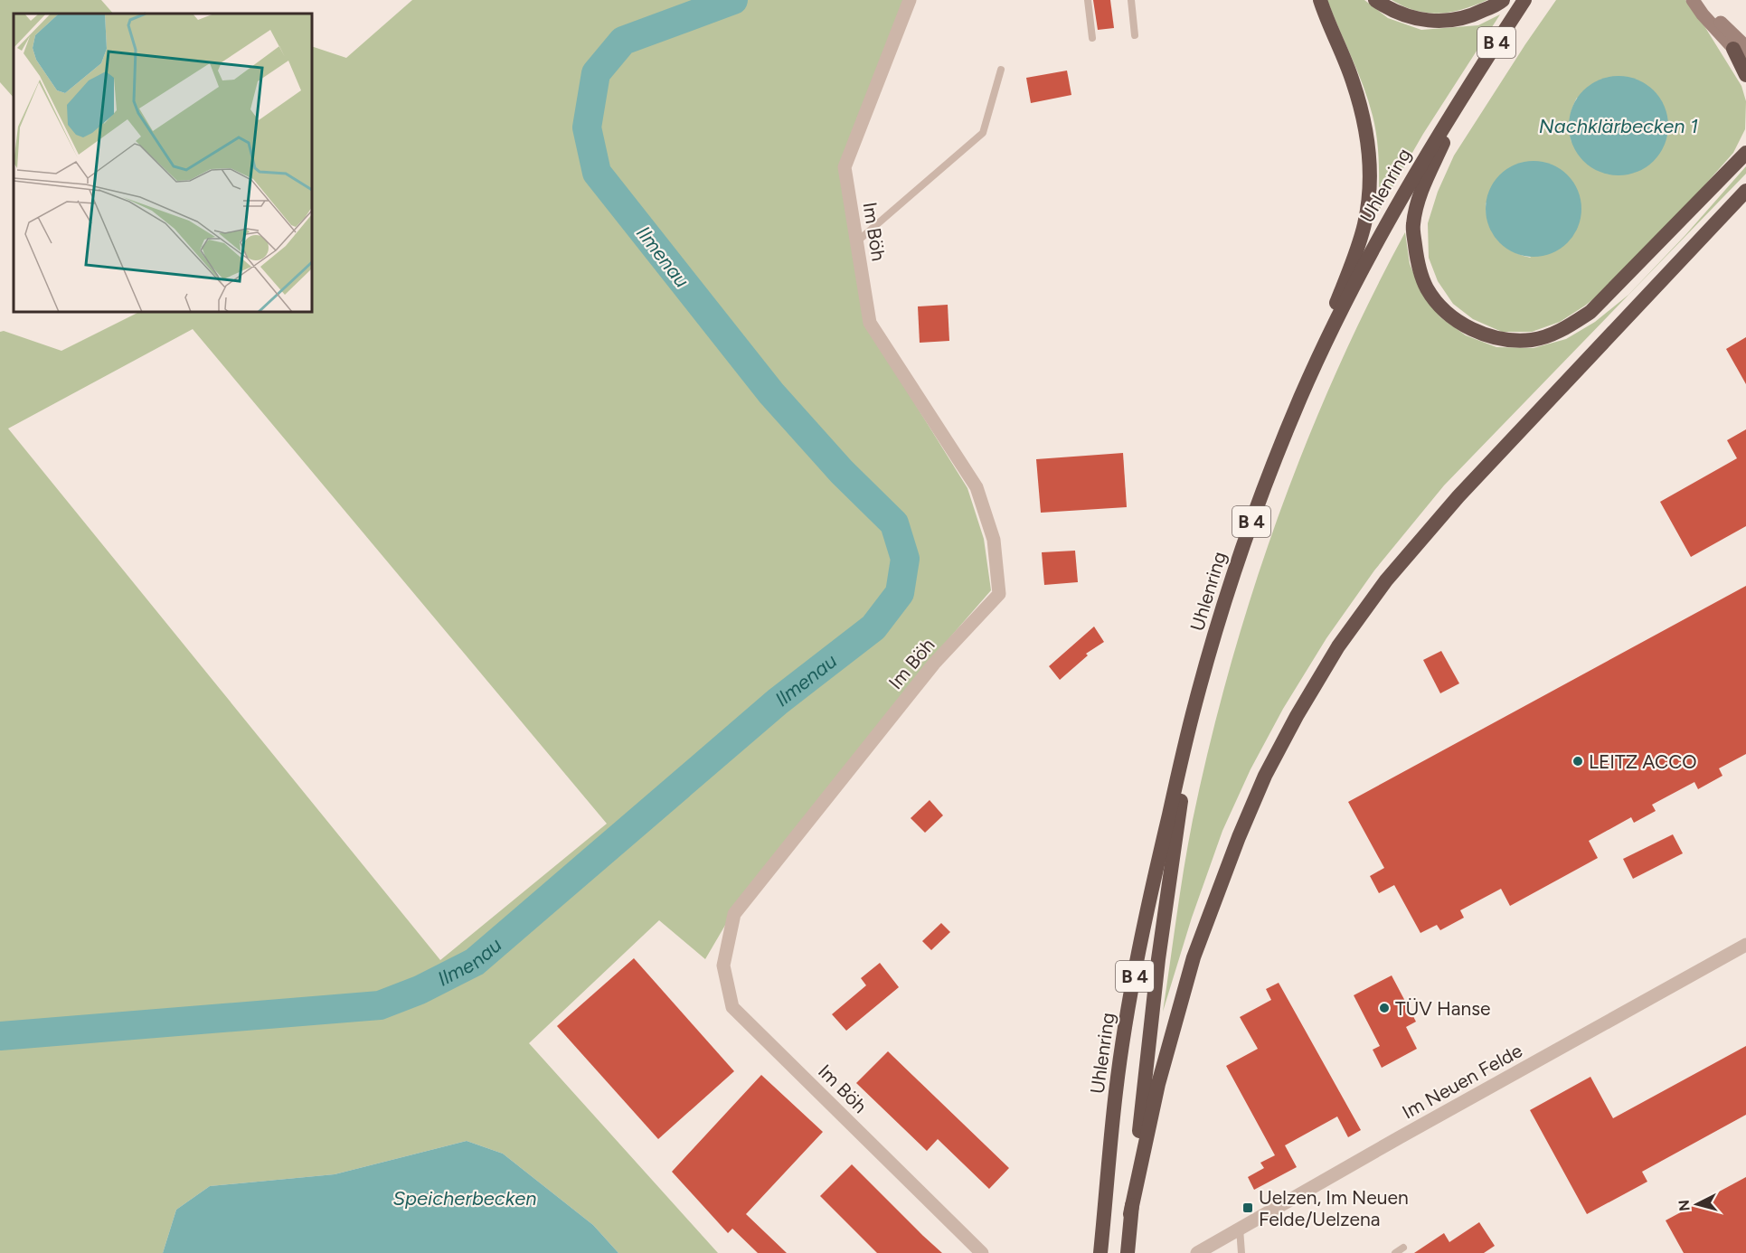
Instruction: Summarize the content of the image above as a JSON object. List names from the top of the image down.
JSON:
{
  "streets": {
    "highway": ["B 4", "Uhlenring"],
    "street": ["Im Böh", "Im Neuen Felde"]
  },
  "crossings": [
    ["B 4", "Uhlenring"]
  ],
  "water": ["Nachklärbecken 1", "Ilmenau", "Speicherbecken"],
  "places": {
    "other": ["LEITZ ACCO", "TÜV Hanse"],
    "transit": ["Uelzen, Im Neuen Felde/Uelzena"]
  },
  "north": "left"
}
